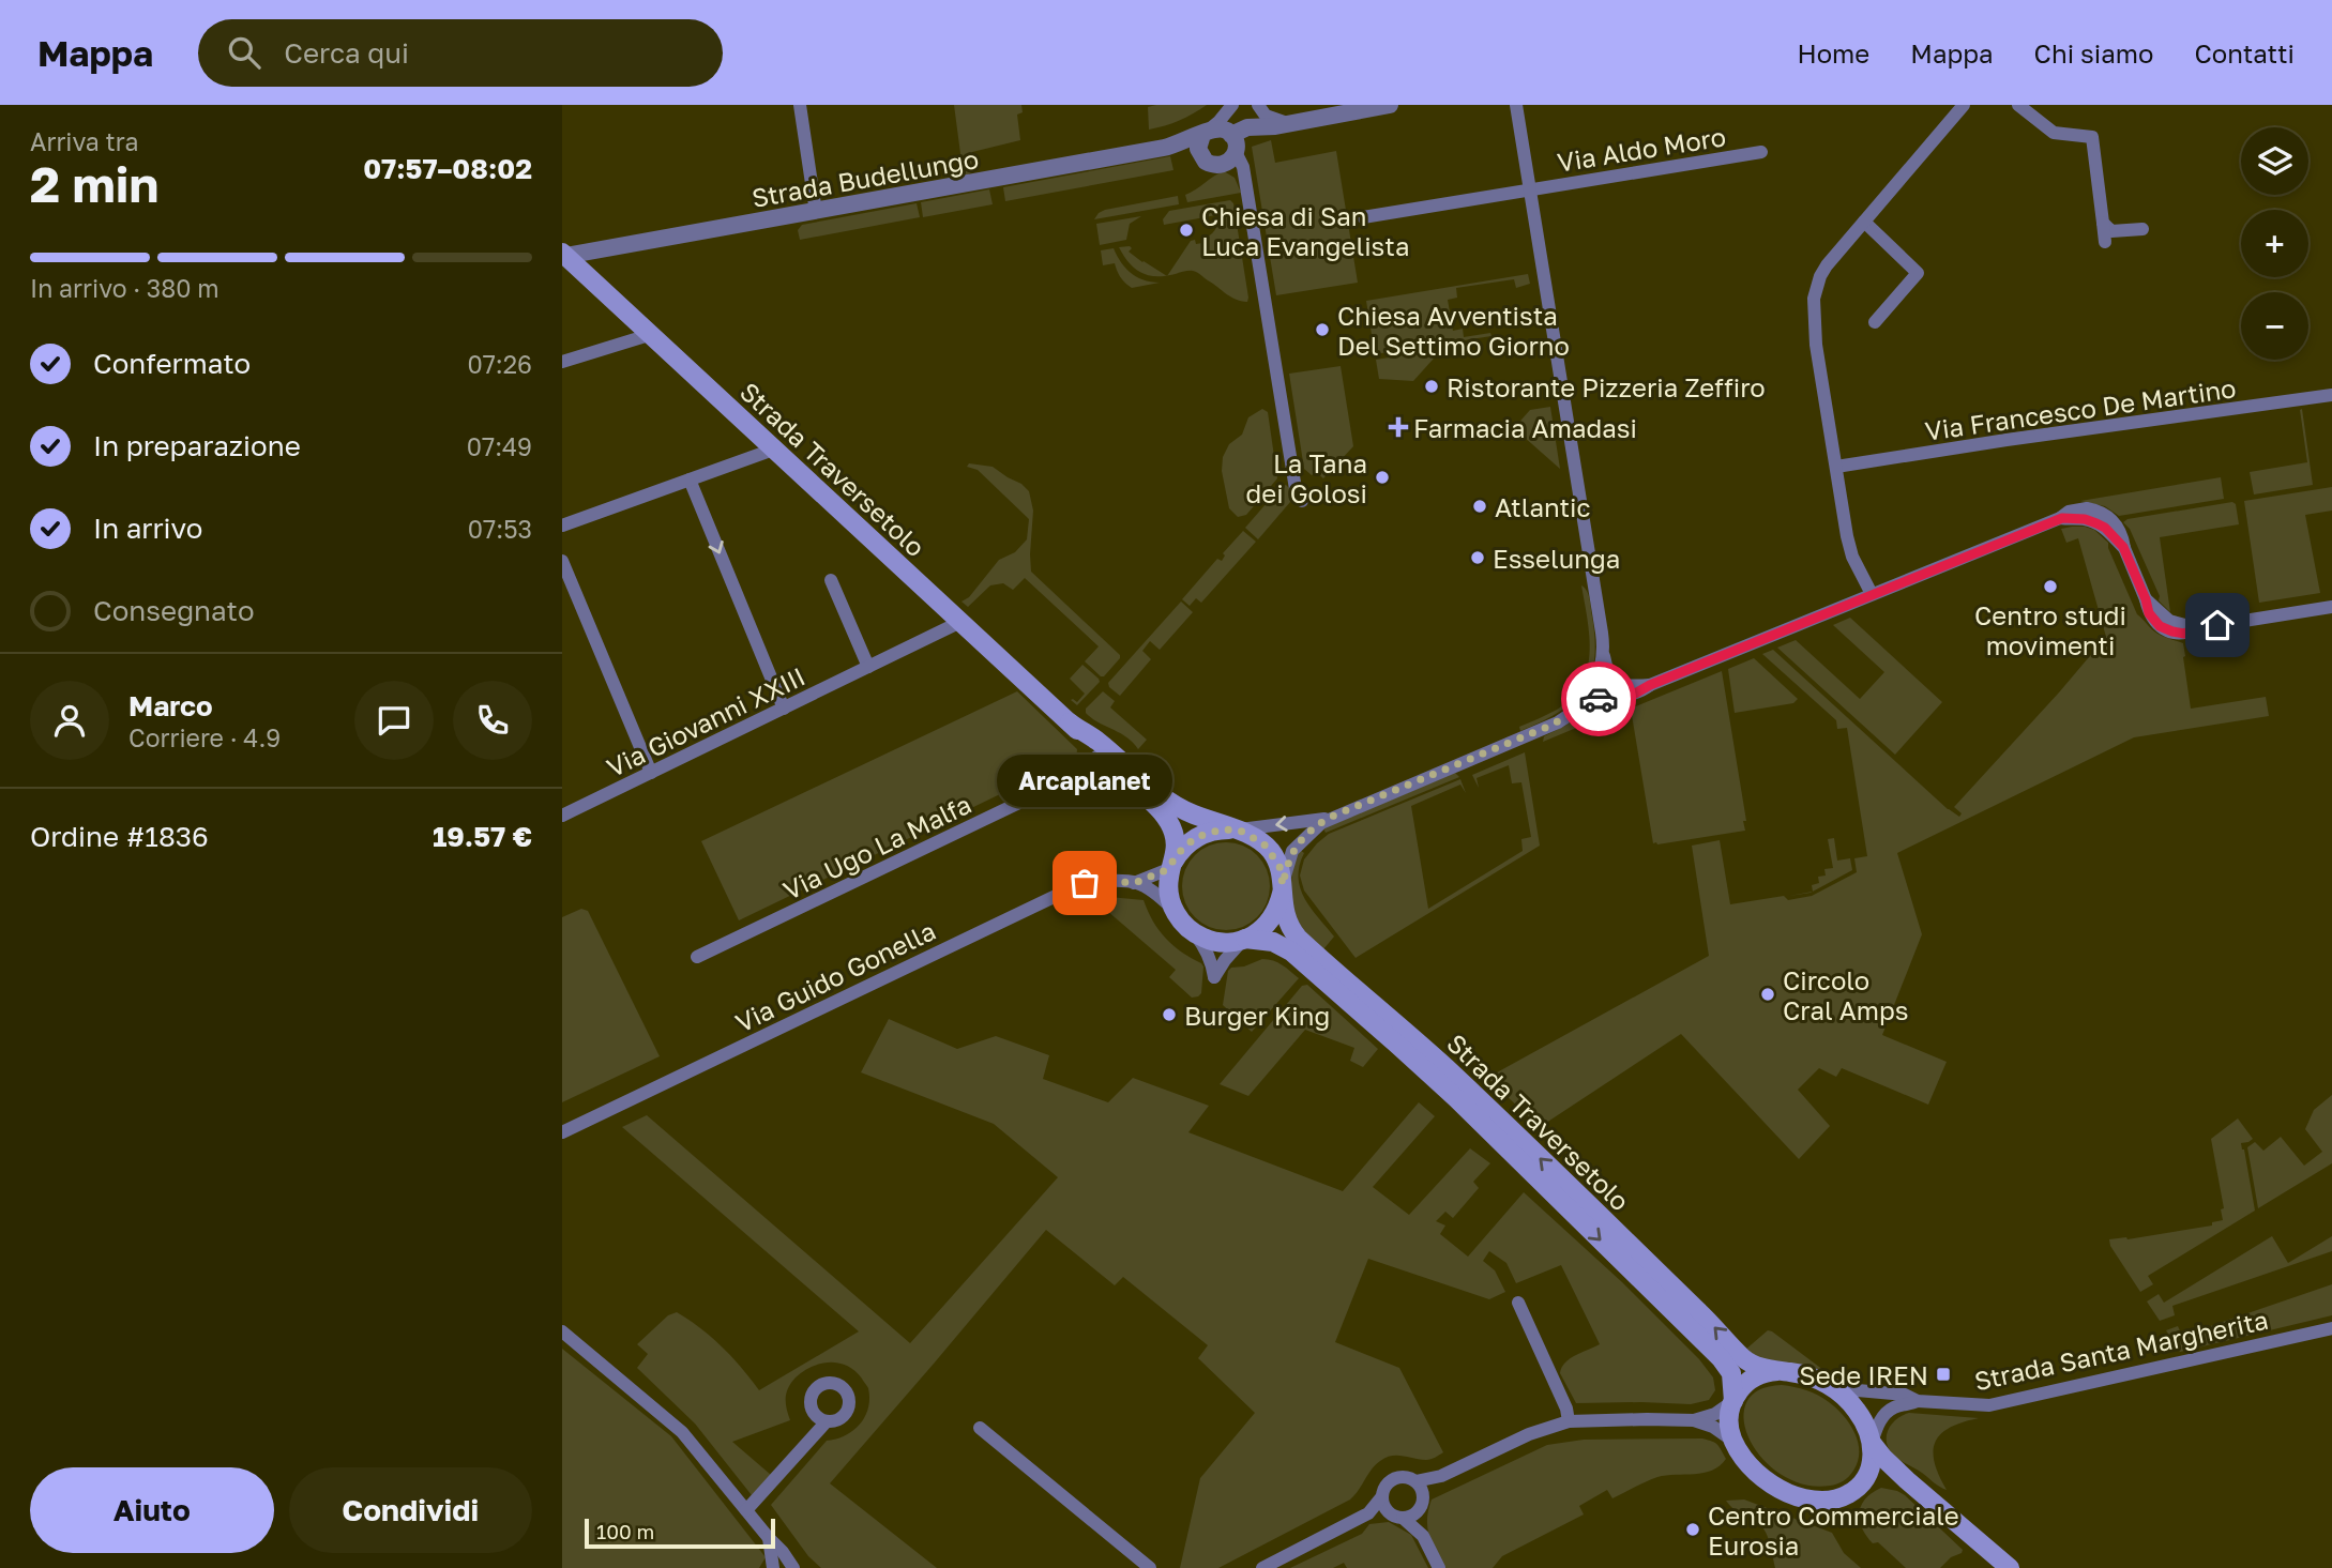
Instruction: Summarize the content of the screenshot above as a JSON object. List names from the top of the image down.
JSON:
{
  "streets": {
    "main road": ["Strada Traversetolo"],
    "street": [
      "Via Aldo Moro",
      "Strada Budellungo",
      "Via Francesco De Martino",
      "Via Giovanni XXIII",
      "Via Ugo La Malfa",
      "Via Guido Gonella",
      "Strada Santa Margherita"
    ]
  },
  "crossings": [
    ["Strada Budellungo", "Strada Traversetolo"],
    ["Strada Traversetolo", "Via Giovanni XXIII"],
    ["Strada Traversetolo", "Via Ugo La Malfa"],
    ["Strada Traversetolo", "Via Guido Gonella"],
    ["Strada Traversetolo", "Strada Santa Margherita"]
  ],
  "places": {
    "other": [
      "Chiesa di San Luca Evangelista",
      "Chiesa Avventista Del Settimo Giorno",
      "Ristorante Pizzeria Zeffiro",
      "La Tana dei Golosi",
      "Atlantic",
      "Esselunga",
      "Centro studi movimenti",
      "Arcaplanet",
      "Circolo Cral Amps",
      "Burger King",
      "Centro Commerciale Eurosia"
    ],
    "health": ["Farmacia Amadasi"],
    "transit": ["Sede IREN"]
  },
  "scale_bar": "100 m",
  "page": {
    "header": "Mappa",
    "search": "Cerca qui",
    "nav": [
      "Home",
      "Mappa",
      "Chi siamo",
      "Contatti"
    ],
    "heading": ["2 min", "Arriva tra", "07:57–08:02"],
    "panel": [
      "Marco",
      "Corriere · 4.9",
      "Ordine #1836",
      "19.57 €"
    ],
    "map_buttons": ["+", "−"],
    "bar": "In arrivo · 380 m",
    "list": [
      ["Confermato", "07:26"],
      ["In preparazione", "07:49"],
      ["In arrivo", "07:53"],
      "Consegnato"
    ],
    "bubble": "Arcaplanet",
    "buttons": ["Aiuto", "Condividi"],
    "scale": "100 m"
  }
}
